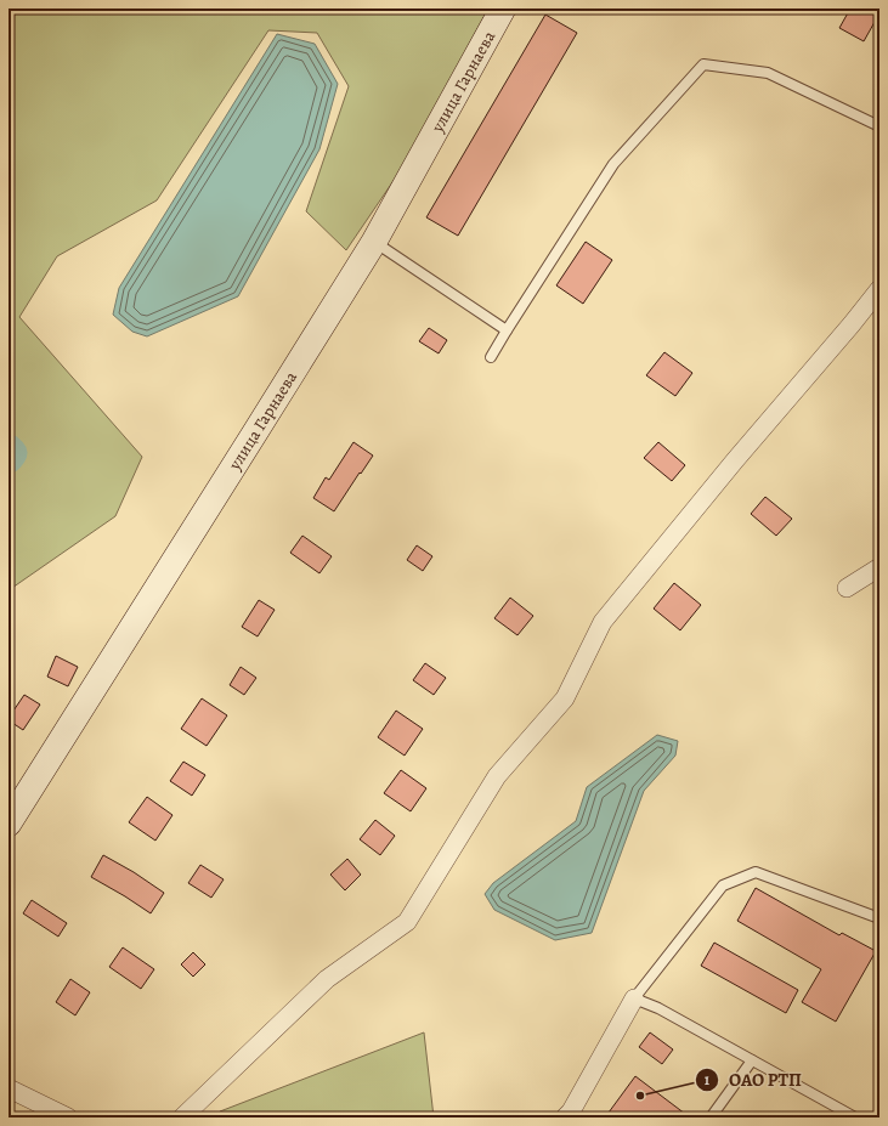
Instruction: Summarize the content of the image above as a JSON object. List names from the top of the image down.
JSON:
{
  "streets": {
    "street": ["улица Гарнаева"]
  },
  "places": ["ОАО РТП"]
}
